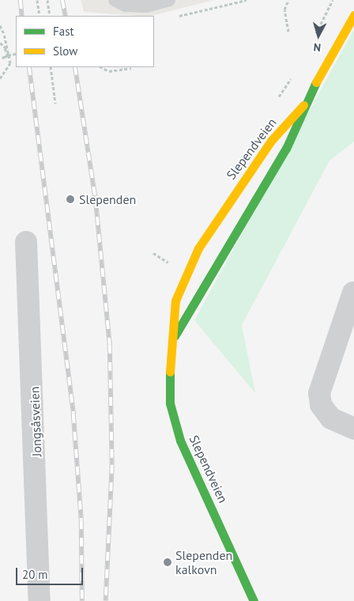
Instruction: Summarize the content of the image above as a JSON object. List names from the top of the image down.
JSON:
{
  "streets": {
    "main road": ["Slependveien"],
    "street": ["Jongsåsveien"]
  },
  "places": ["Slependen", "Slependen kalkovn"],
  "legend": ["Fast", "Slow"],
  "scale_bar": "20 m",
  "north": "bottom"
}
